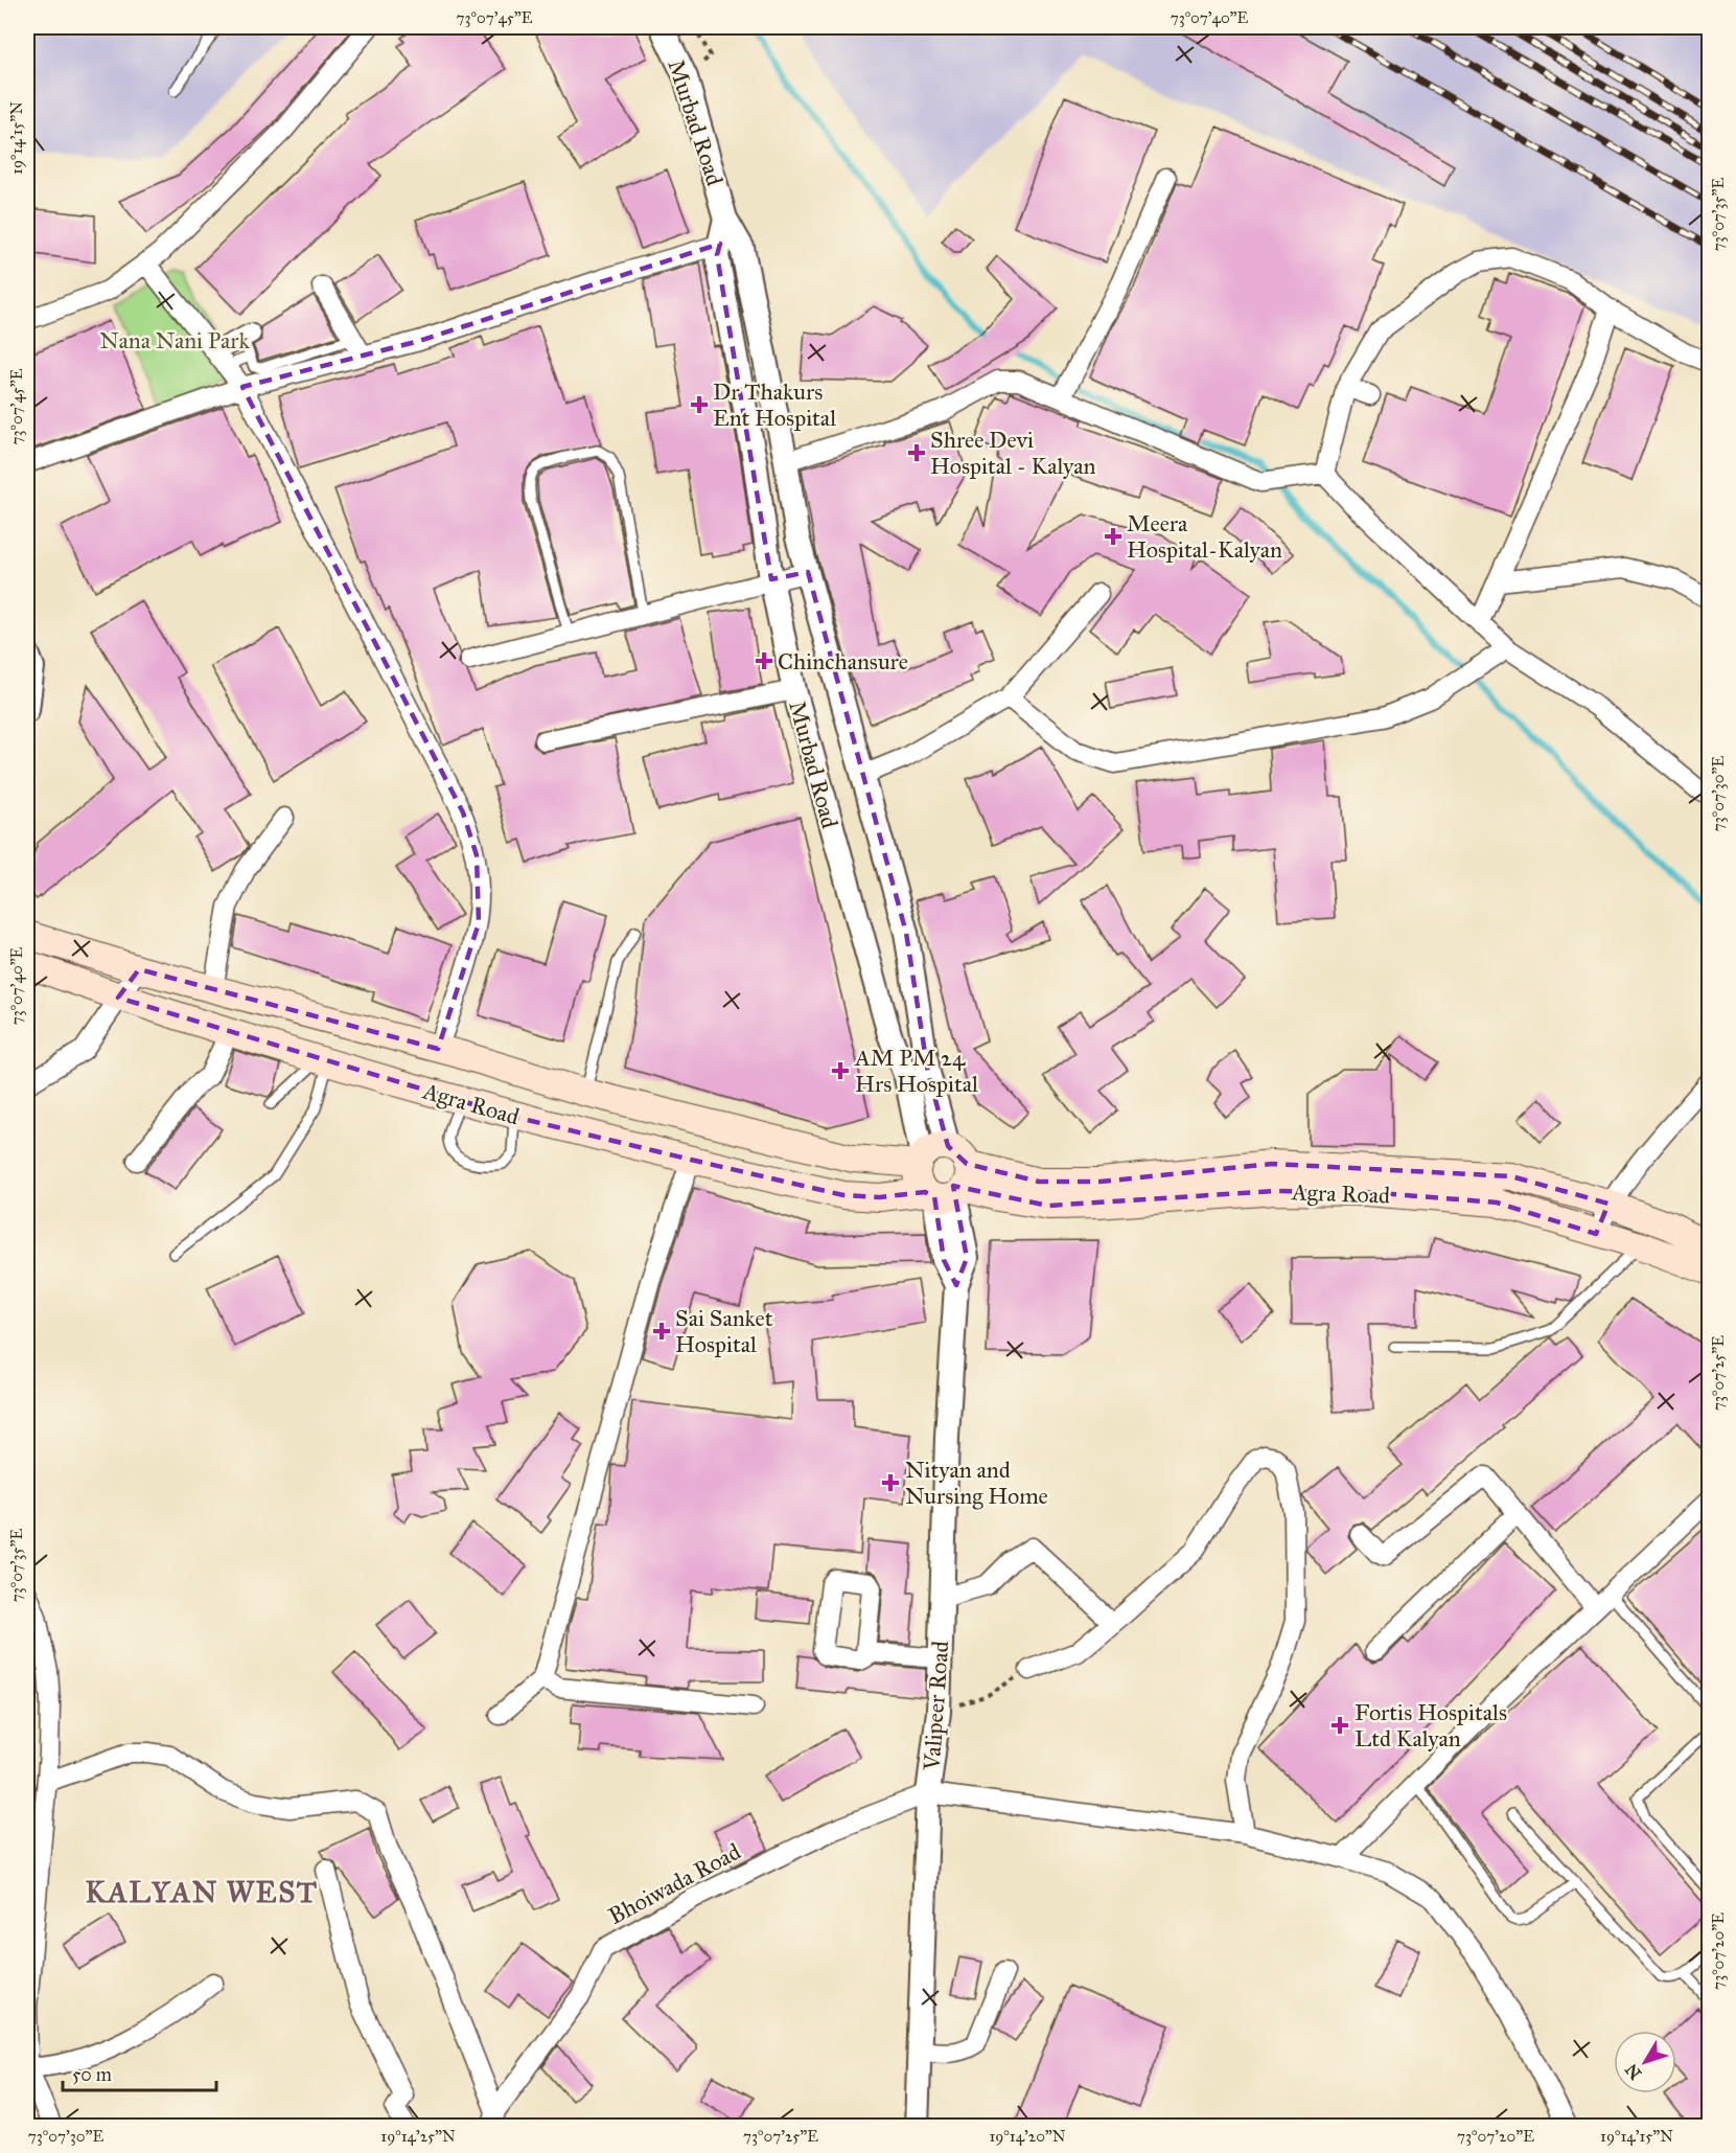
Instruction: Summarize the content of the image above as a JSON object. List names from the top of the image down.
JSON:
{
  "streets": {
    "main road": ["Agra Road"],
    "street": ["Murbad Road", "Valipeer Road", "Bhoiwada Road"]
  },
  "crossings": [
    ["Murbad Road", "Agra Road"],
    ["Murbad Road", "Valipeer Road"],
    ["Agra Road", "Valipeer Road"],
    ["Valipeer Road", "Bhoiwada Road"]
  ],
  "districts": ["KALYAN WEST"],
  "parks": ["Nana Nani Park"],
  "places": {
    "health": [
      "Dr Thakurs Ent Hospital",
      "Shree Devi Hospital - Kalyan",
      "Meera Hospital-Kalyan",
      "Chinchansure",
      "AM PM 24 Hrs Hospital",
      "Sai Sanket Hospital",
      "Nityan and Nursing Home",
      "Fortis Hospitals Ltd Kalyan"
    ]
  },
  "scale_bar": "50 m",
  "north": "bottom left",
  "coordinates": [
    "73°07'45\"E",
    "73°07'40\"E",
    "19°14'15\"N",
    "73°07'35\"E",
    "73°07'30\"E",
    "73°07'25\"E",
    "73°07'20\"E",
    "19°14'25\"N",
    "19°14'20\"N"
  ]
}
